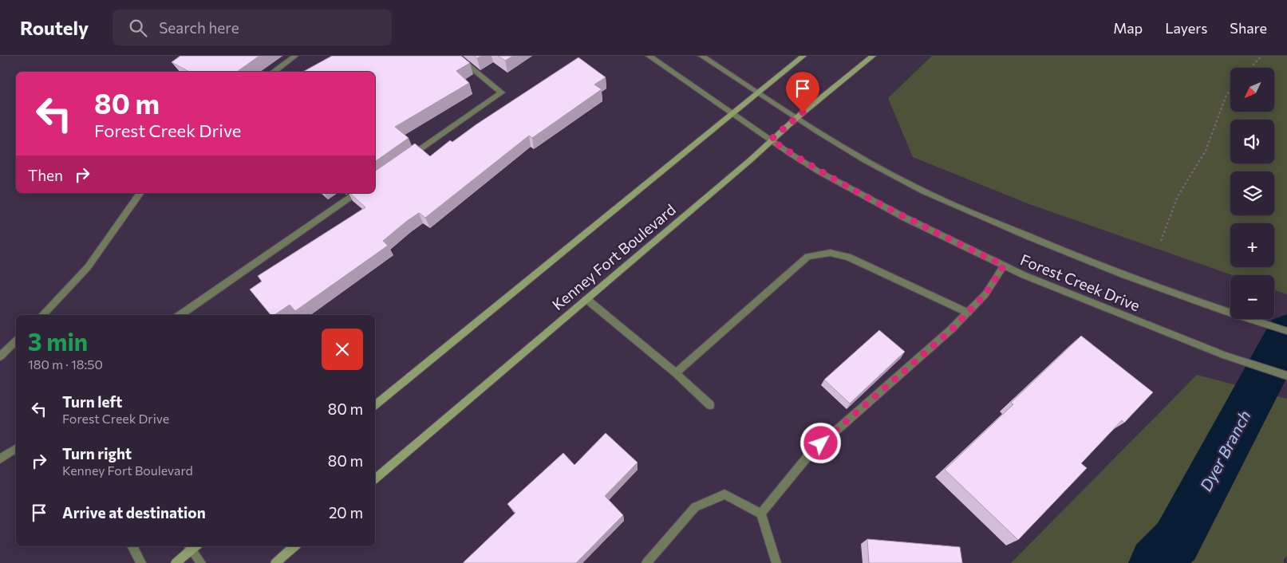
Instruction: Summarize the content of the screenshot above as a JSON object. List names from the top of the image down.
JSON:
{
  "streets": {
    "main road": ["Kenney Fort Boulevard"],
    "street": ["Forest Creek Drive"]
  },
  "crossings": [
    ["Kenney Fort Boulevard", "Forest Creek Drive"]
  ],
  "water": ["Dyer Branch"],
  "north": "bottom left",
  "page": {
    "header": "Routely",
    "search": "Search here",
    "nav": ["Map", "Layers", "Share"],
    "map_buttons": ["+", "−"],
    "turn": ["80 m", "Forest Creek Drive"],
    "then": "Then",
    "heading": ["3 min", "180 m · 18:50"],
    "list": [
      {
        "name": "Turn left",
        "note": "Forest Creek Drive",
        "value": "80 m"
      },
      {
        "name": "Turn right",
        "note": "Kenney Fort Boulevard",
        "value": "80 m"
      },
      {
        "name": "Arrive at destination",
        "value": "20 m"
      }
    ]
  }
}
